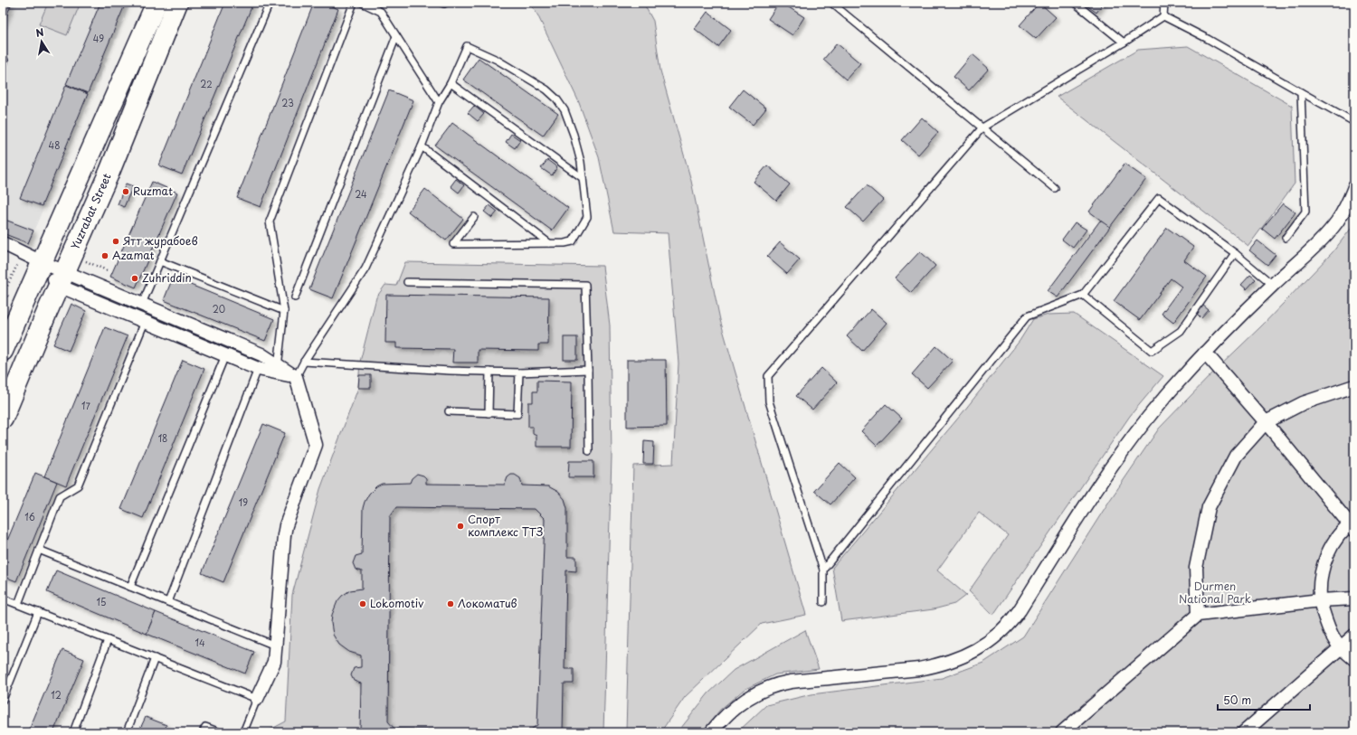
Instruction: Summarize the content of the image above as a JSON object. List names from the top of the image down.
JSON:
{
  "streets": {
    "main road": ["Yuzrabat Street"]
  },
  "parks": ["Durmen National Park"],
  "places": [
    "Ruzmat",
    "Ятт журабоев",
    "Azamat",
    "Zuhriddin",
    "Спорт комплекс ТТЗ",
    "Lokomotiv",
    "Локоматив"
  ],
  "house_numbers": [
    "49",
    "22",
    "23",
    "48",
    "24",
    "20",
    "17",
    "18",
    "19",
    "16",
    "15",
    "14",
    "12"
  ],
  "scale_bar": "50 m",
  "north": "top"
}
